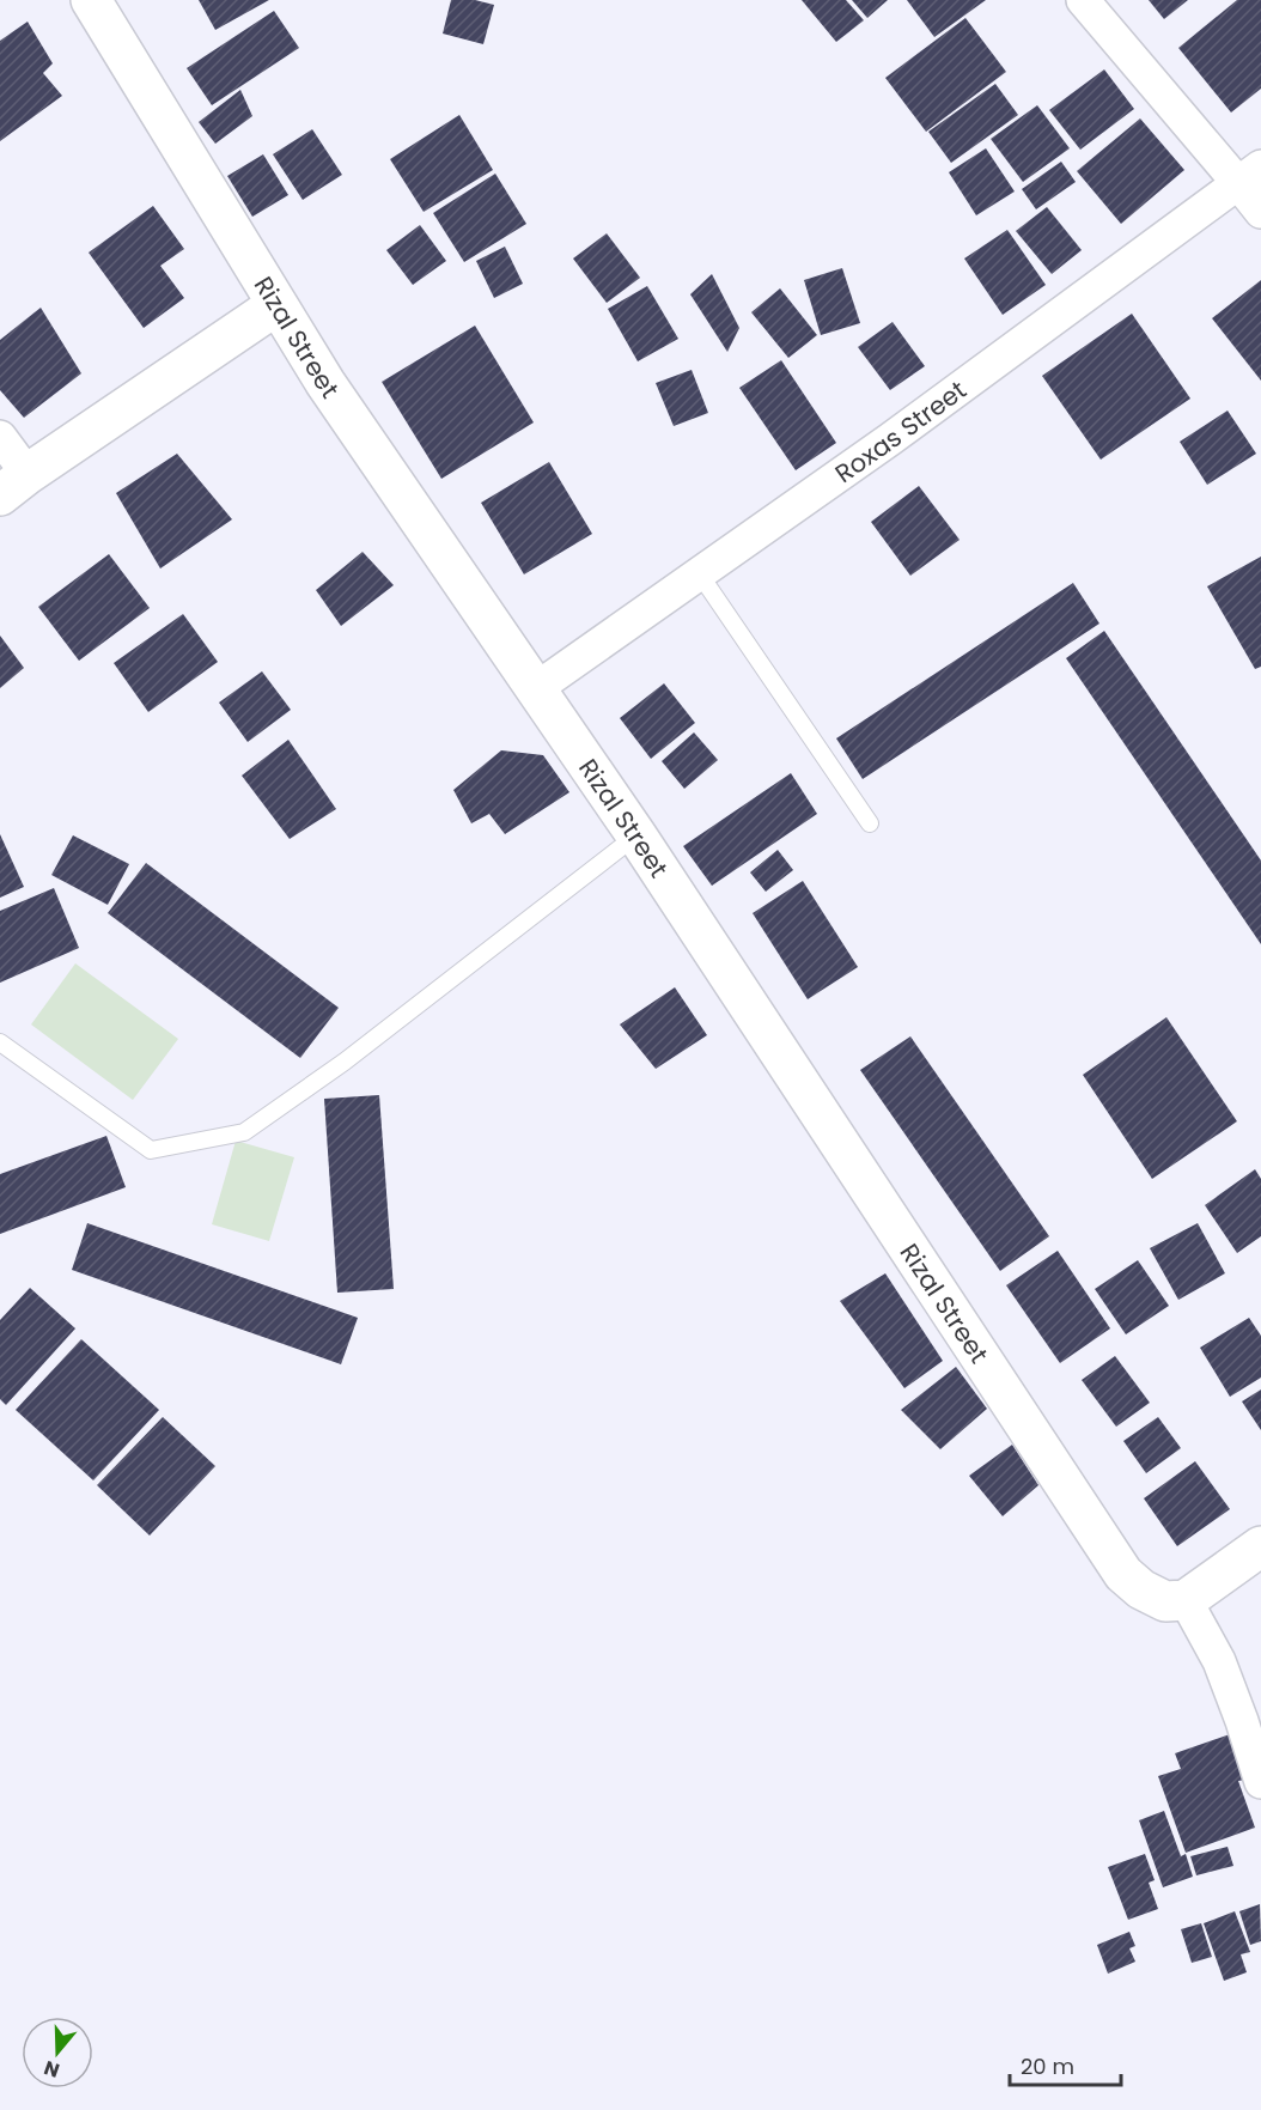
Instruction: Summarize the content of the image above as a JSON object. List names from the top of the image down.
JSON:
{
  "streets": {
    "street": ["Rizal Street", "Roxas Street"]
  },
  "crossings": [
    ["Rizal Street", "Roxas Street"]
  ],
  "scale_bar": "20 m",
  "north": "bottom"
}
